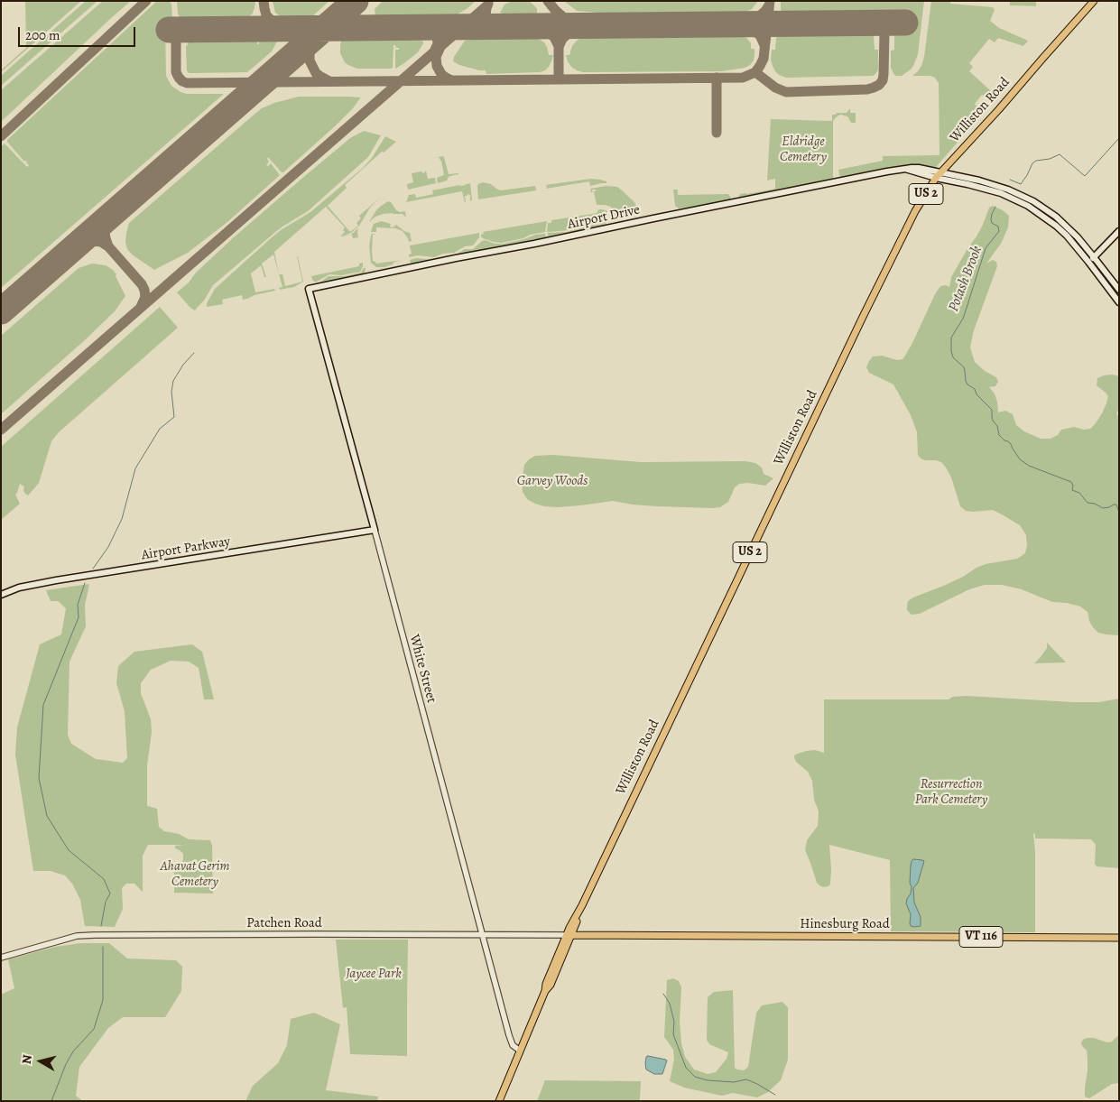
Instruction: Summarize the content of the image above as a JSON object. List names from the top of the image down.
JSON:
{
  "streets": {
    "main road": [
      "Williston Road",
      "US 2",
      "Airport Drive",
      "Airport Parkway",
      "White Street",
      "Hinesburg Road",
      "VT 116"
    ],
    "street": ["Patchen Road"]
  },
  "crossings": [
    ["Williston Road", "Airport Drive"],
    ["Williston Road", "White Street"],
    ["Williston Road", "Patchen Road"],
    ["Williston Road", "Hinesburg Road"],
    ["Airport Drive", "White Street"],
    ["Airport Parkway", "White Street"],
    ["White Street", "Patchen Road"],
    ["Patchen Road", "Hinesburg Road"]
  ],
  "water": ["Potash Brook"],
  "parks": [
    "Eldridge Cemetery",
    "Garvey Woods",
    "Resurrection Park Cemetery",
    "Ahavat Gerim Cemetery",
    "Jaycee Park"
  ],
  "scale_bar": "200 m",
  "north": "left"
}
